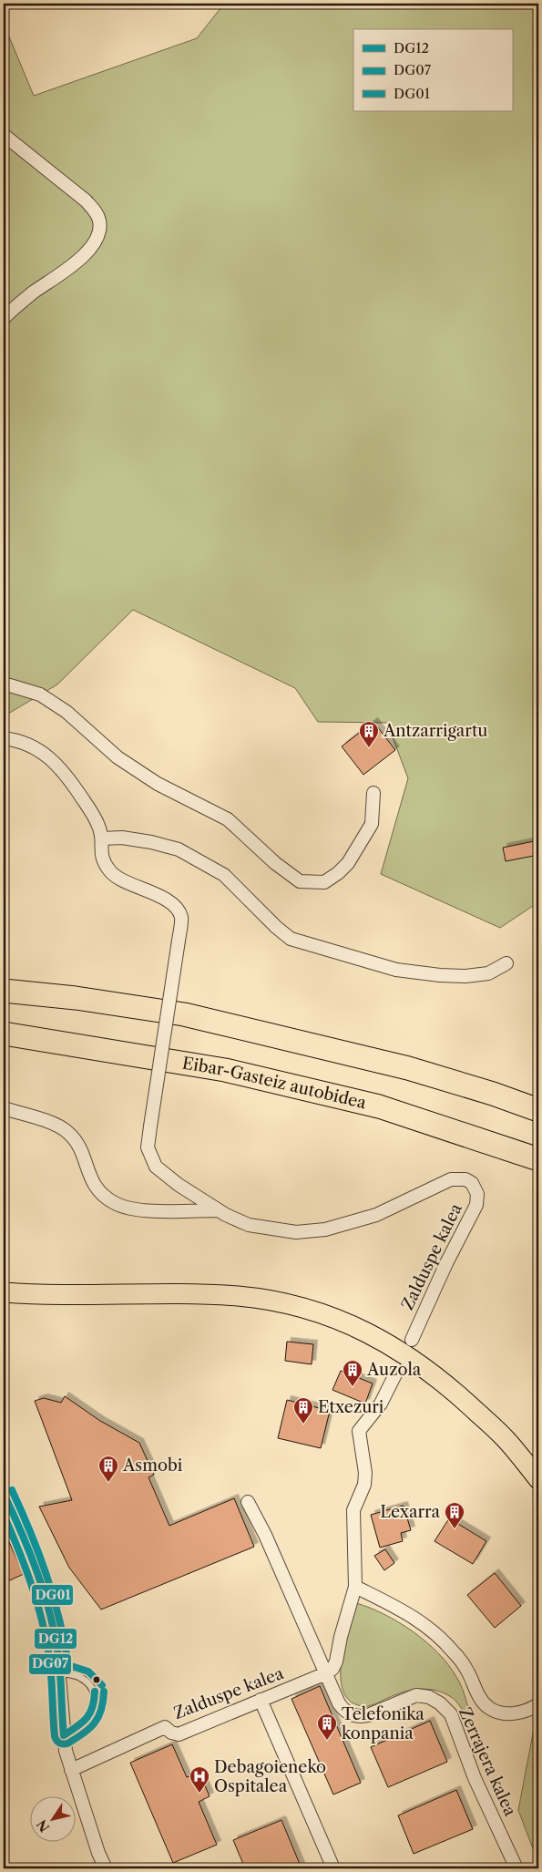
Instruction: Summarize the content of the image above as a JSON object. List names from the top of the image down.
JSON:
{
  "streets": {
    "highway": ["Eibar-Gasteiz autobidea"],
    "street": ["Zalduspe kalea", "Zerrajera kalea"]
  },
  "crossings": [
    ["Zalduspe kalea", "Zerrajera kalea"]
  ],
  "places": {
    "building": [
      "Antzarrigartu",
      "Auzola",
      "Etxezuri",
      "Asmobi",
      "Lexarra",
      "Telefonika konpania"
    ],
    "hospital": ["Debagoieneko Ospitalea"]
  },
  "lines": ["transit line DG01", "transit line DG12", "transit line DG07"],
  "legend": ["DG12", "DG07", "DG01"],
  "north": "bottom left"
}
